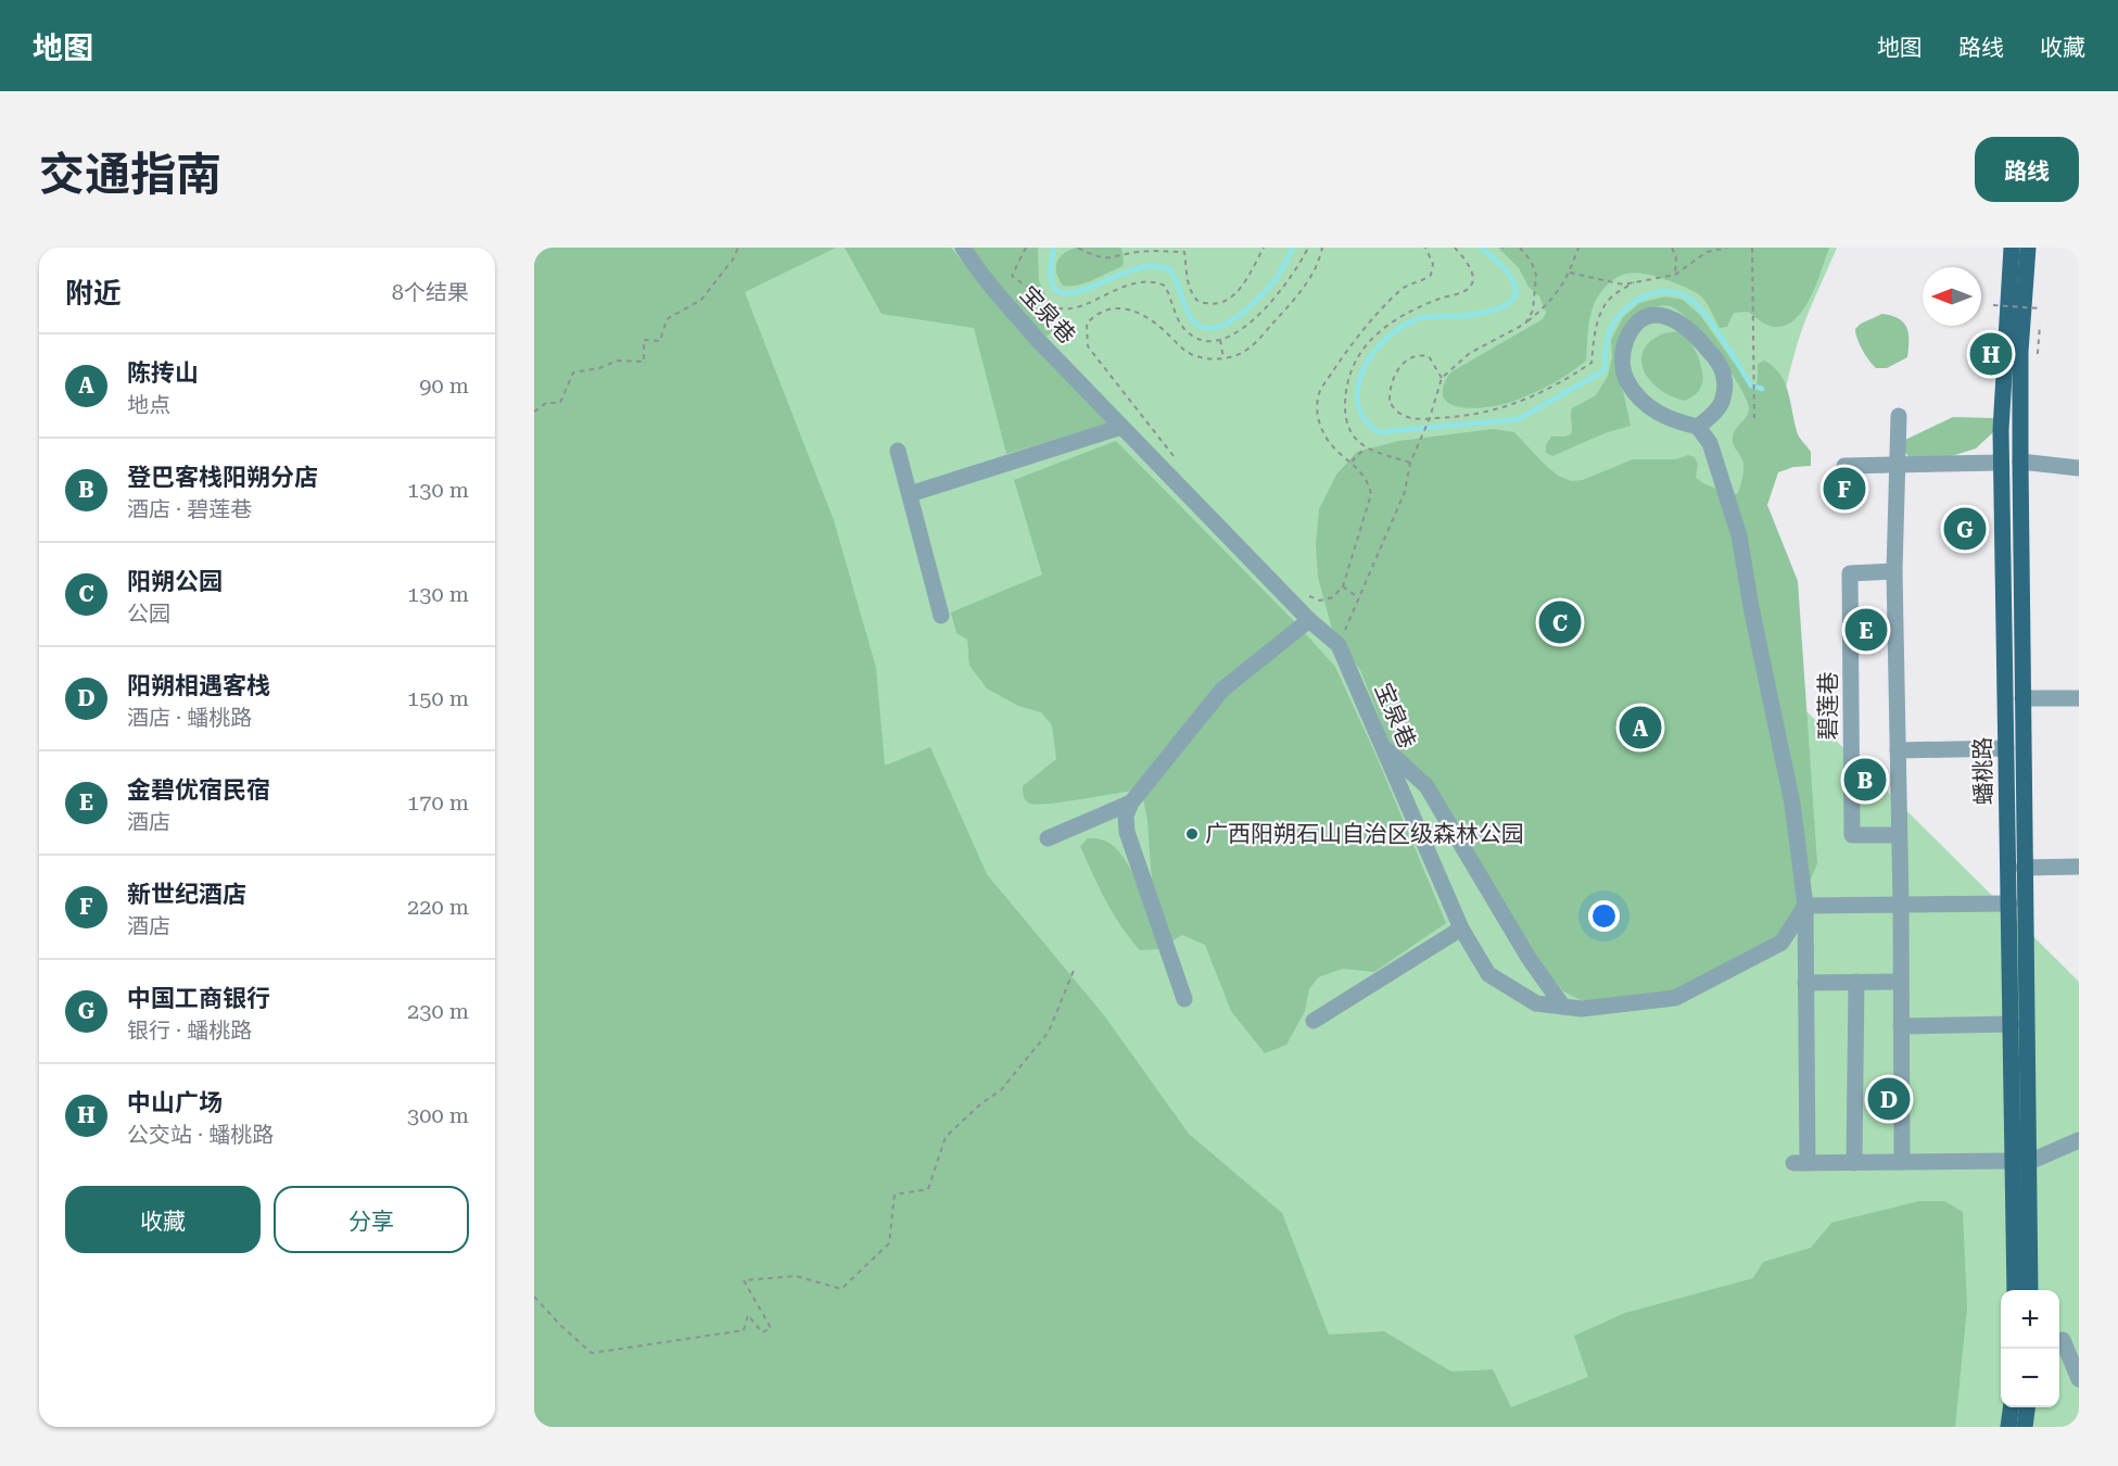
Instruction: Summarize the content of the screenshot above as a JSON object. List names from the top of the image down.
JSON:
{
  "streets": {
    "main road": ["蟠桃路"],
    "street": ["宝泉巷", "碧莲巷"]
  },
  "places": ["广西阳朔石山自治区级森林公园"],
  "north": "left",
  "page": {
    "header": "地图",
    "nav": ["地图", "路线", "收藏"],
    "title": "交通指南",
    "buttons": [
      "路线",
      ["收藏", "分享"]
    ],
    "heading": ["附近", "8个结果"],
    "pins": [
      "H",
      "F",
      "G",
      "C",
      "E",
      "A",
      "B",
      "D"
    ],
    "list": [
      {
        "mark": "A",
        "name": "陈抟山",
        "note": "地点",
        "value": "90 m"
      },
      {
        "mark": "B",
        "name": "登巴客栈阳朔分店",
        "note": "酒店 · 碧莲巷",
        "value": "130 m"
      },
      {
        "mark": "C",
        "name": "阳朔公园",
        "note": "公园",
        "value": "130 m"
      },
      {
        "mark": "D",
        "name": "阳朔相遇客栈",
        "note": "酒店 · 蟠桃路",
        "value": "150 m"
      },
      {
        "mark": "E",
        "name": "金碧优宿民宿",
        "note": "酒店",
        "value": "170 m"
      },
      {
        "mark": "F",
        "name": "新世纪酒店",
        "note": "酒店",
        "value": "220 m"
      },
      {
        "mark": "G",
        "name": "中国工商银行",
        "note": "银行 · 蟠桃路",
        "value": "230 m"
      },
      {
        "mark": "H",
        "name": "中山广场",
        "note": "公交站 · 蟠桃路",
        "value": "300 m"
      }
    ],
    "map_buttons": ["+", "−"]
  }
}
